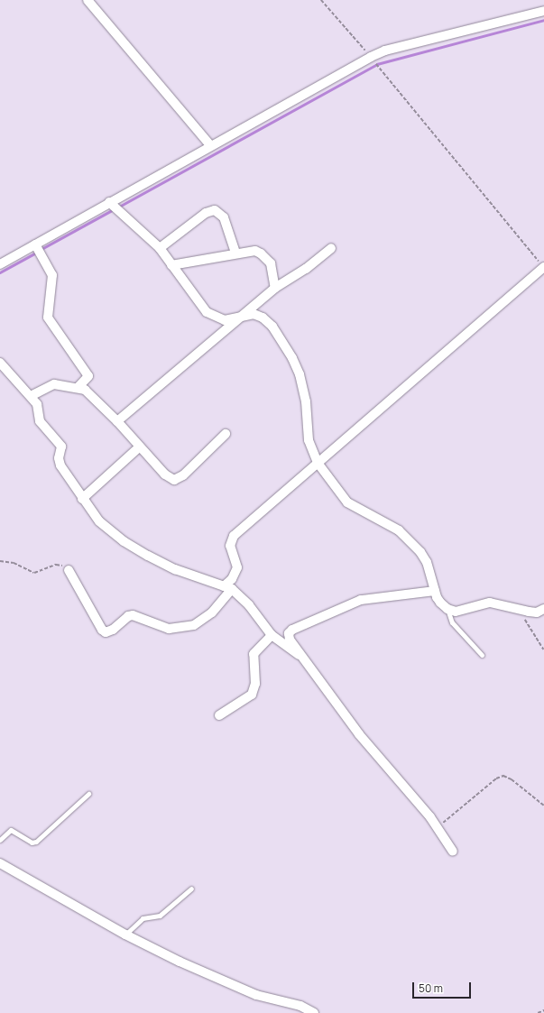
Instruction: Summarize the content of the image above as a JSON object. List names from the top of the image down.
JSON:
{
  "scale_bar": "50 m"
}
